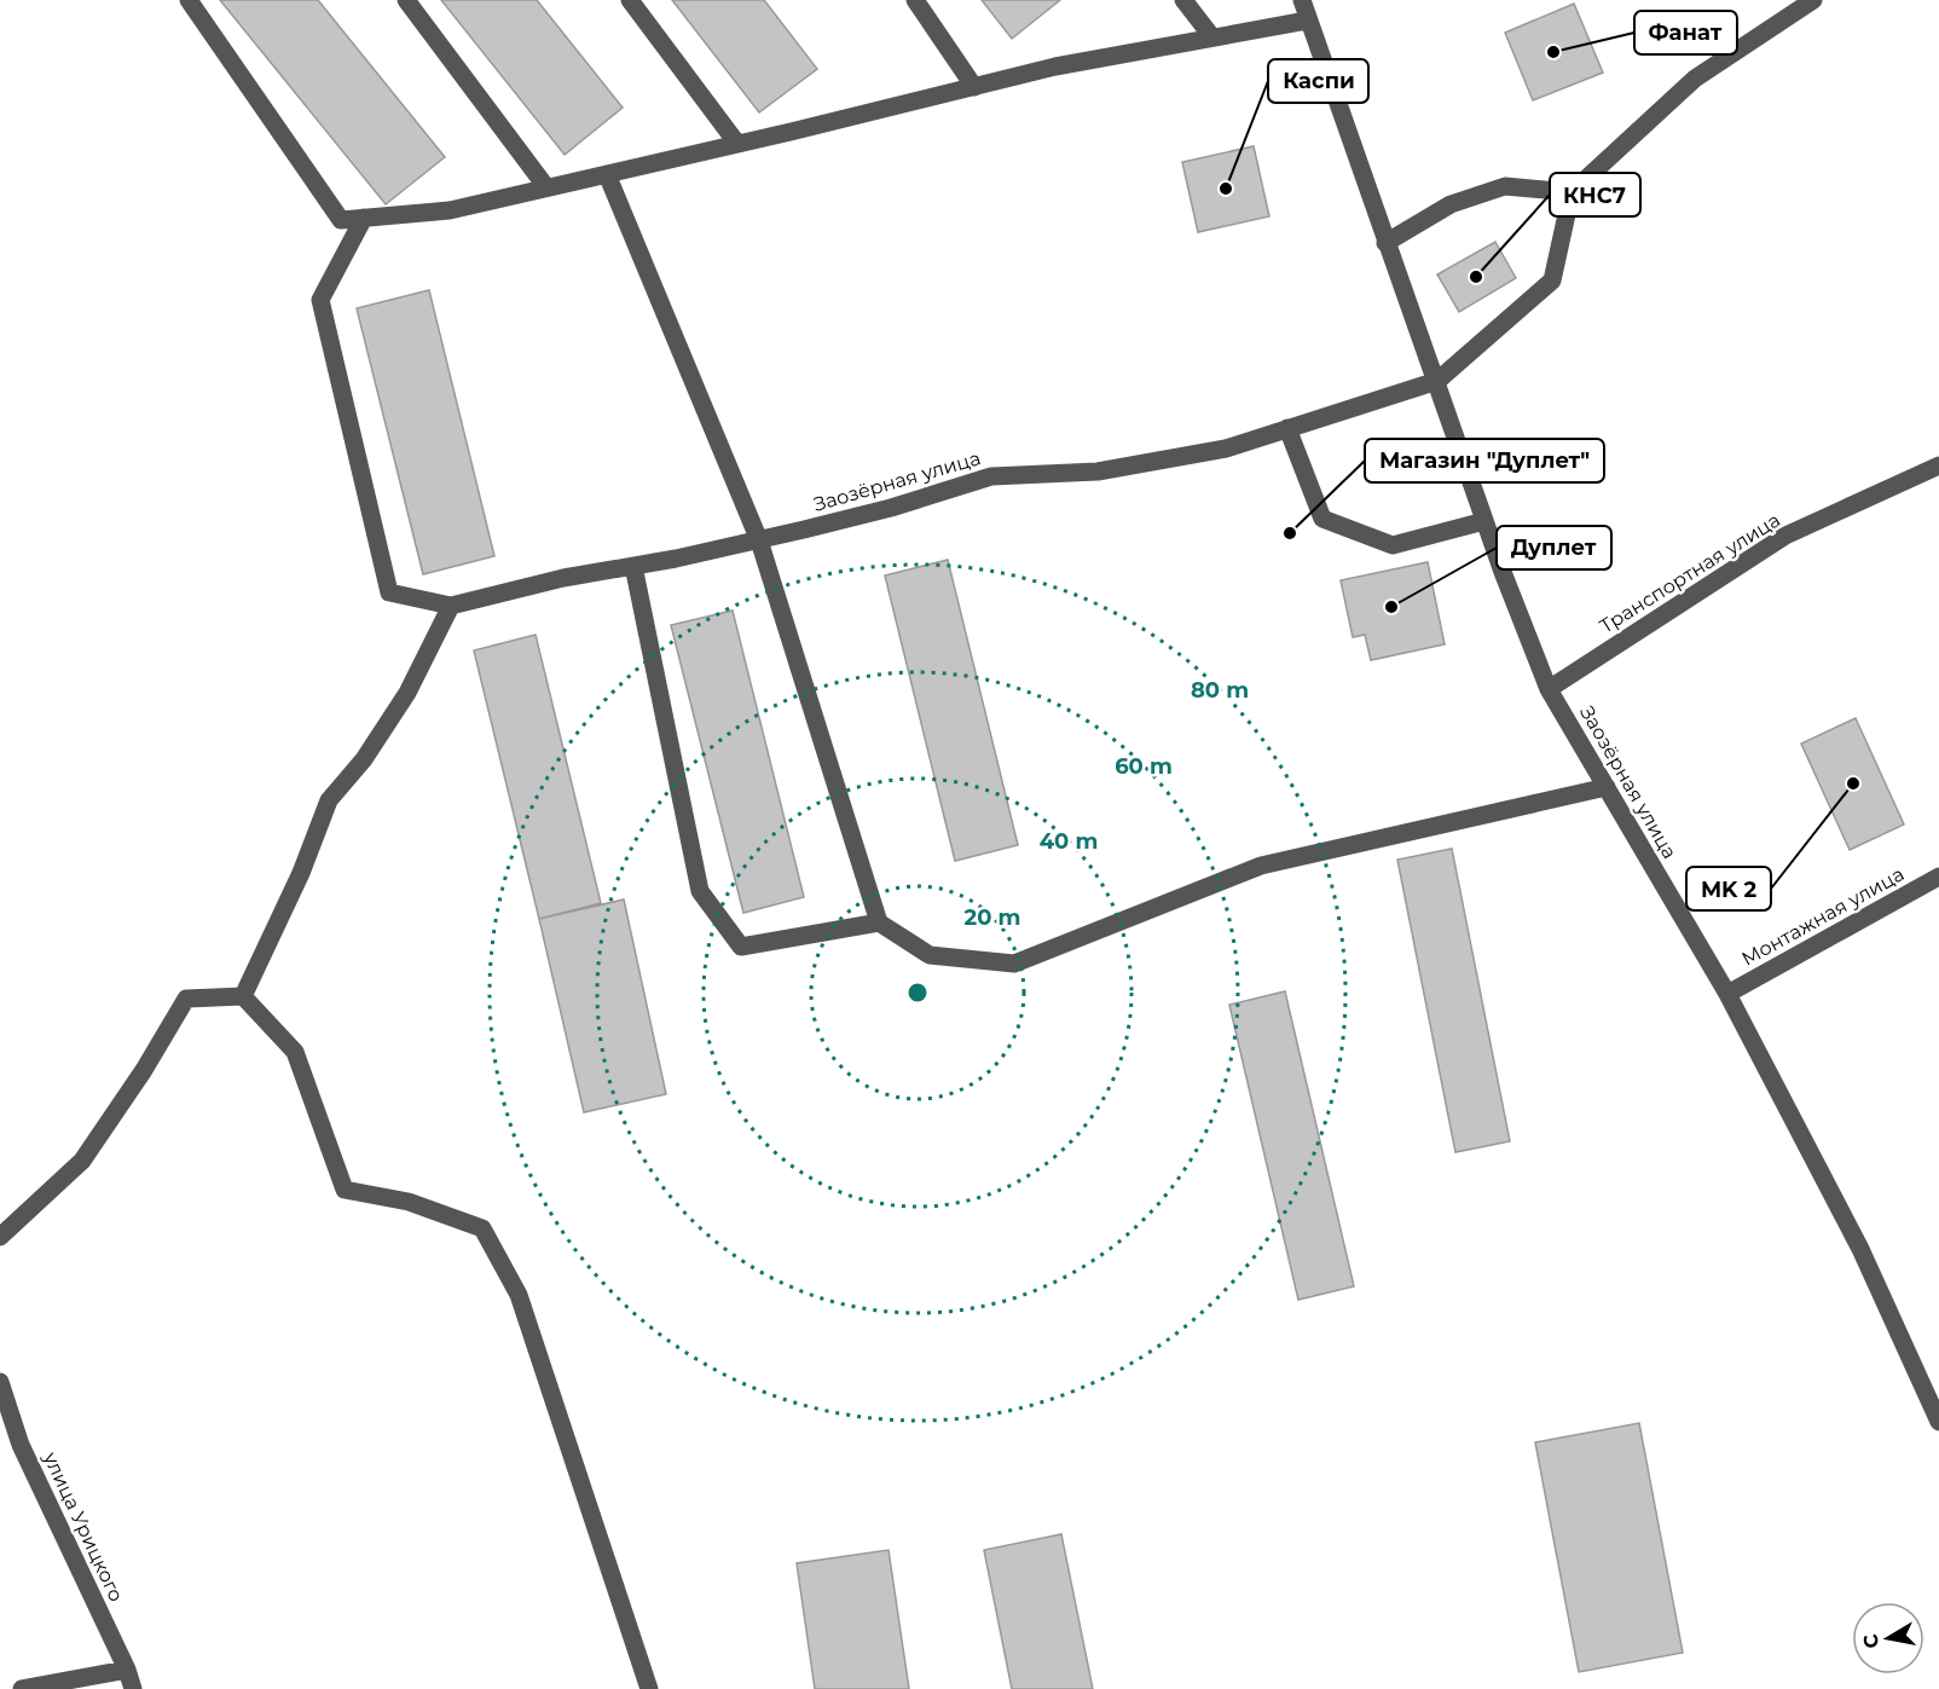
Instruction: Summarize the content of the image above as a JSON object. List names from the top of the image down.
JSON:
{
  "streets": {
    "street": [
      "Заозёрная улица",
      "Транспортная улица",
      "Монтажная улица",
      "улица Урицкого"
    ]
  },
  "crossings": [
    ["Заозёрная улица", "Транспортная улица"],
    ["Заозёрная улица", "Монтажная улица"]
  ],
  "places": [
    "Фанат",
    "Каспи",
    "КНС7",
    "Магазин \"Дуплет\"",
    "Дуплет",
    "MK 2"
  ],
  "north": "left",
  "rings": [
    "80 m",
    "60 m",
    "40 m",
    "20 m"
  ]
}
